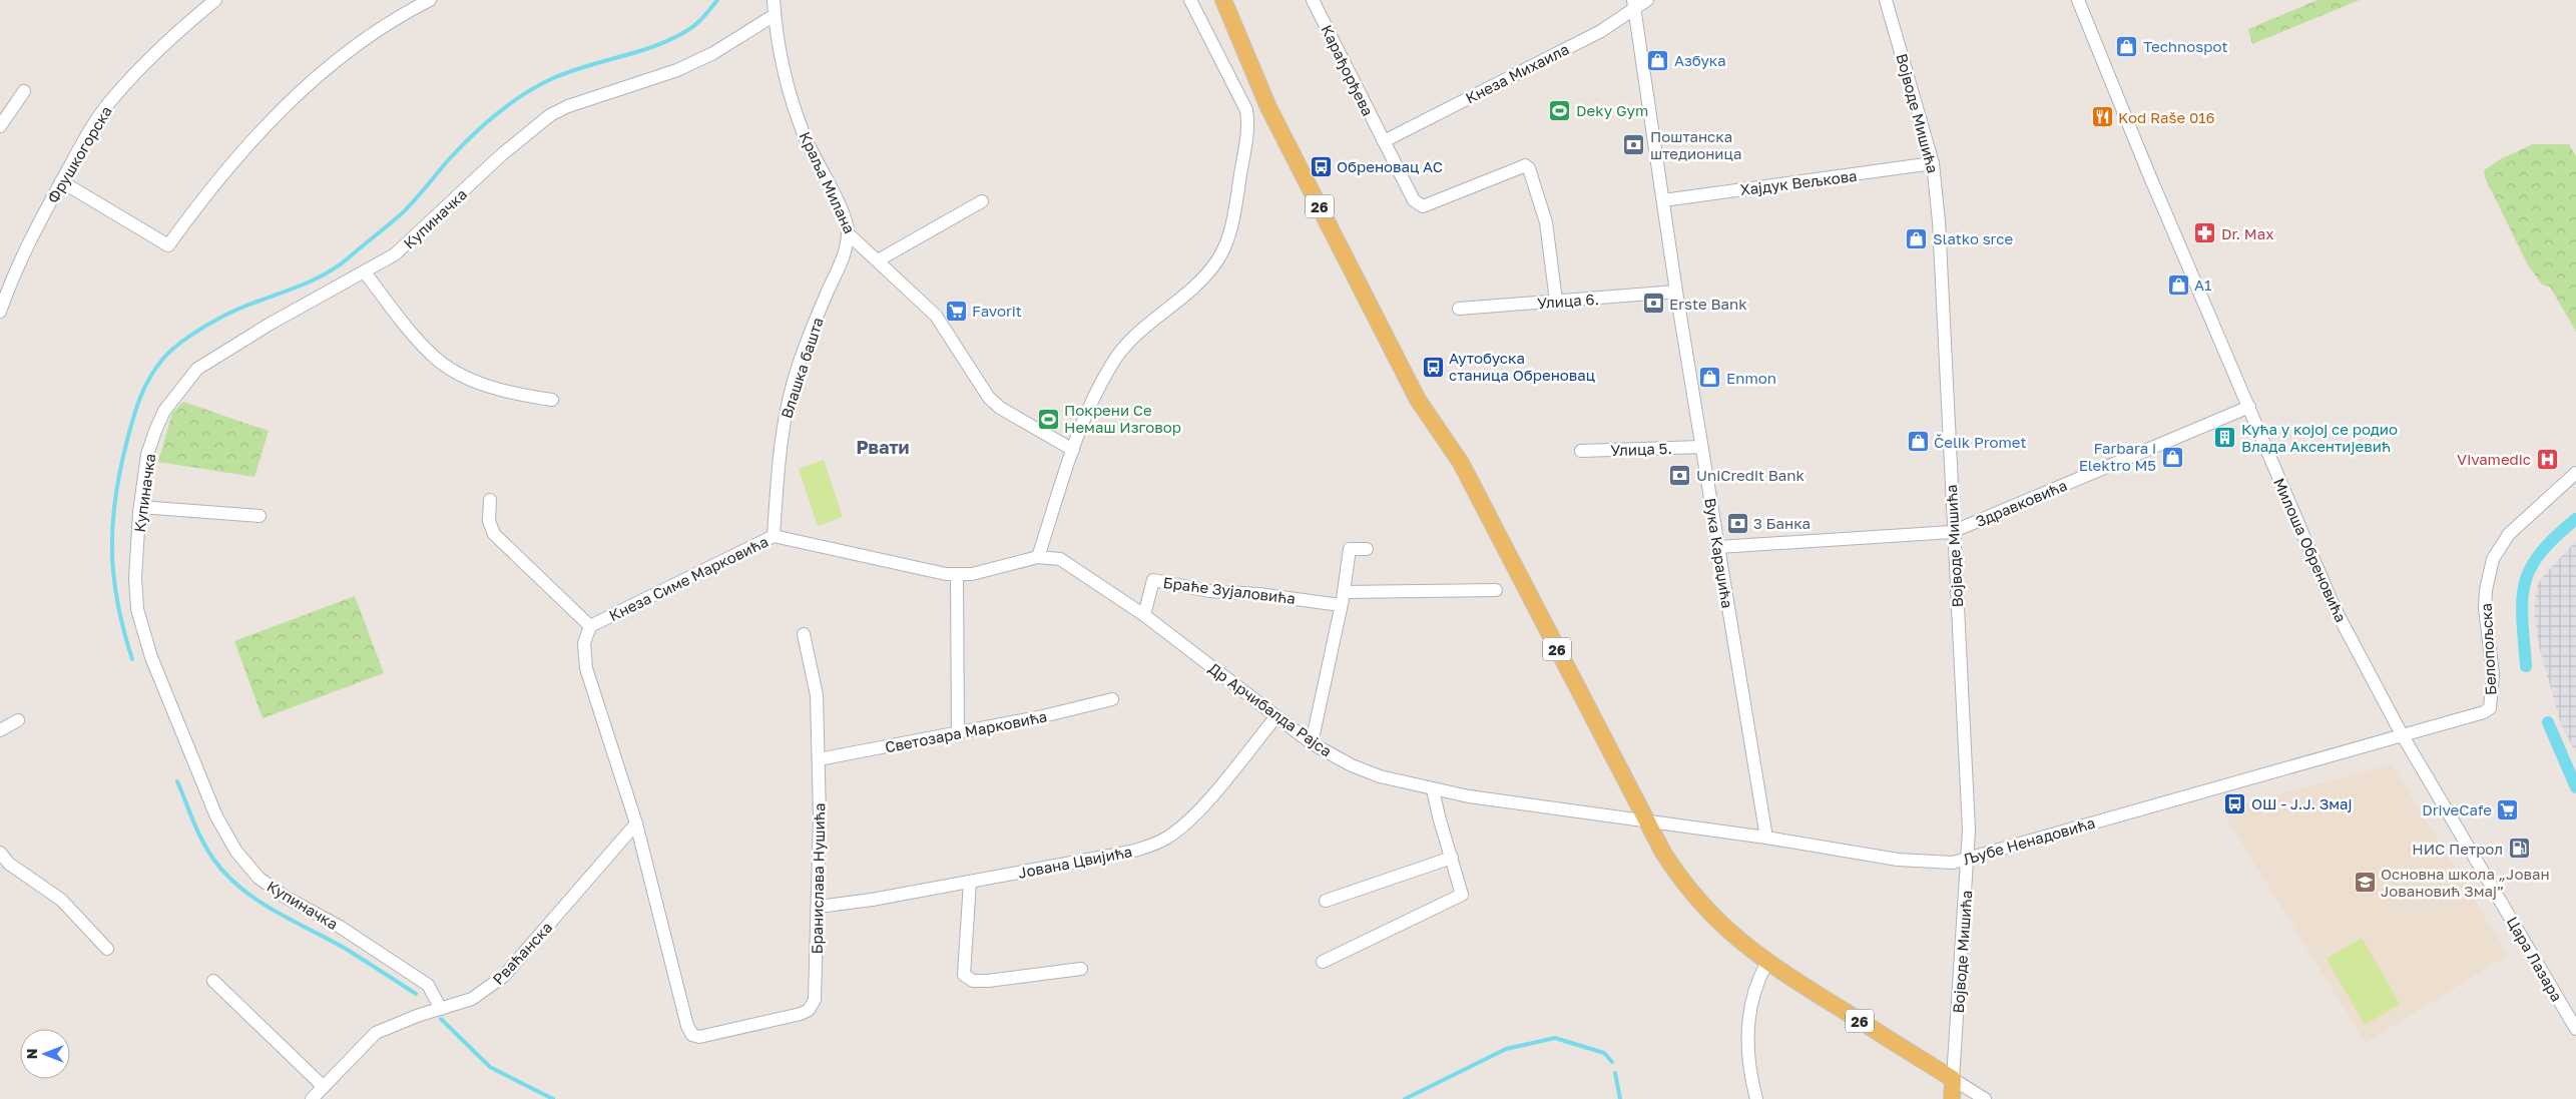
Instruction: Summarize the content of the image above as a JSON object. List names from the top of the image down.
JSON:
{
  "streets": {
    "main road": ["Војводе Мишића", "26"],
    "street": [
      "Карађорђева",
      "Кнеза Михаила",
      "Фрушкогорска",
      "Краља Милана",
      "Хајдук Вељкова",
      "Купиначка",
      "Улица 6.",
      "Влашка башта",
      "Улица 5.",
      "Здравковића",
      "Милоша Обреновића",
      "Вука Караџића",
      "Кнеза Симе Марковића",
      "Браће Зујаловића",
      "Белопољска",
      "Др Арчибалда Рајса",
      "Светозара Марковића",
      "Љубе Ненадовића",
      "Јована Цвијића",
      "Бранислава Нушића",
      "Рваћанска",
      "Цара Лазара"
    ]
  },
  "crossings": [
    ["Карађорђева", "Кнеза Михаила"],
    ["Карађорђева", "Улица 6."],
    ["Кнеза Михаила", "Вука Караџића"],
    ["Војводе Мишића", "Хајдук Вељкова"],
    ["Војводе Мишића", "26"],
    ["Војводе Мишића", "Здравковића"],
    ["Војводе Мишића", "Љубе Ненадовића"],
    ["Краља Милана", "Купиначка"],
    ["Краља Милана", "Влашка башта"],
    ["Хајдук Вељкова", "Вука Караџића"],
    ["26", "Др Арчибалда Рајса"],
    ["26", "Љубе Ненадовића"],
    ["Купиначка", "Рваћанска"],
    ["Улица 6.", "Вука Караџића"],
    ["Влашка башта", "Кнеза Симе Марковића"],
    ["Улица 5.", "Вука Караџића"],
    ["Здравковића", "Милоша Обреновића"],
    ["Здравковића", "Вука Караџића"],
    ["Милоша Обреновића", "Белопољска"],
    ["Милоша Обреновића", "Љубе Ненадовића"],
    ["Милоша Обреновића", "Цара Лазара"],
    ["Вука Караџића", "Љубе Ненадовића"],
    ["Кнеза Симе Марковића", "Др Арчибалда Рајса"],
    ["Браће Зујаловића", "Др Арчибалда Рајса"],
    ["Белопољска", "Љубе Ненадовића"],
    ["Белопољска", "Цара Лазара"],
    ["Др Арчибалда Рајса", "Љубе Ненадовића"],
    ["Др Арчибалда Рајса", "Јована Цвијића"],
    ["Светозара Марковића", "Бранислава Нушића"],
    ["Љубе Ненадовића", "Цара Лазара"],
    ["Јована Цвијића", "Бранислава Нушића"],
    ["Бранислава Нушића", "Рваћанска"]
  ],
  "districts": ["Рвати"],
  "places": {
    "shop": [
      "Technospot",
      "Азбука",
      "Slatko srce",
      "A1",
      "Enmon",
      "Čelik Promet",
      "Farbara i Elektro M5"
    ],
    "sports": ["Deky Gym", "Покрени Се Немаш Изговор"],
    "restaurant": ["Kod Raše 016"],
    "bank": [
      "Поштанска штедионица",
      "Erste Bank",
      "UniCredit Bank",
      "3 Банка"
    ],
    "bus stop": ["Обреновац АС", "Аутобуска станица Обреновац", "ОШ - Ј.Ј. Змај"],
    "pharmacy": ["Dr. Max"],
    "supermarket": ["Favorit", "DriveCafe"],
    "building": ["Кућа у којој се родио Влада Аксентијевић"],
    "hospital": ["Vivamedic"],
    "fuel station": ["НИС Петрол"],
    "school or university": ["Основна школа „Јован Јовановић Змај”"]
  },
  "north": "left"
}
